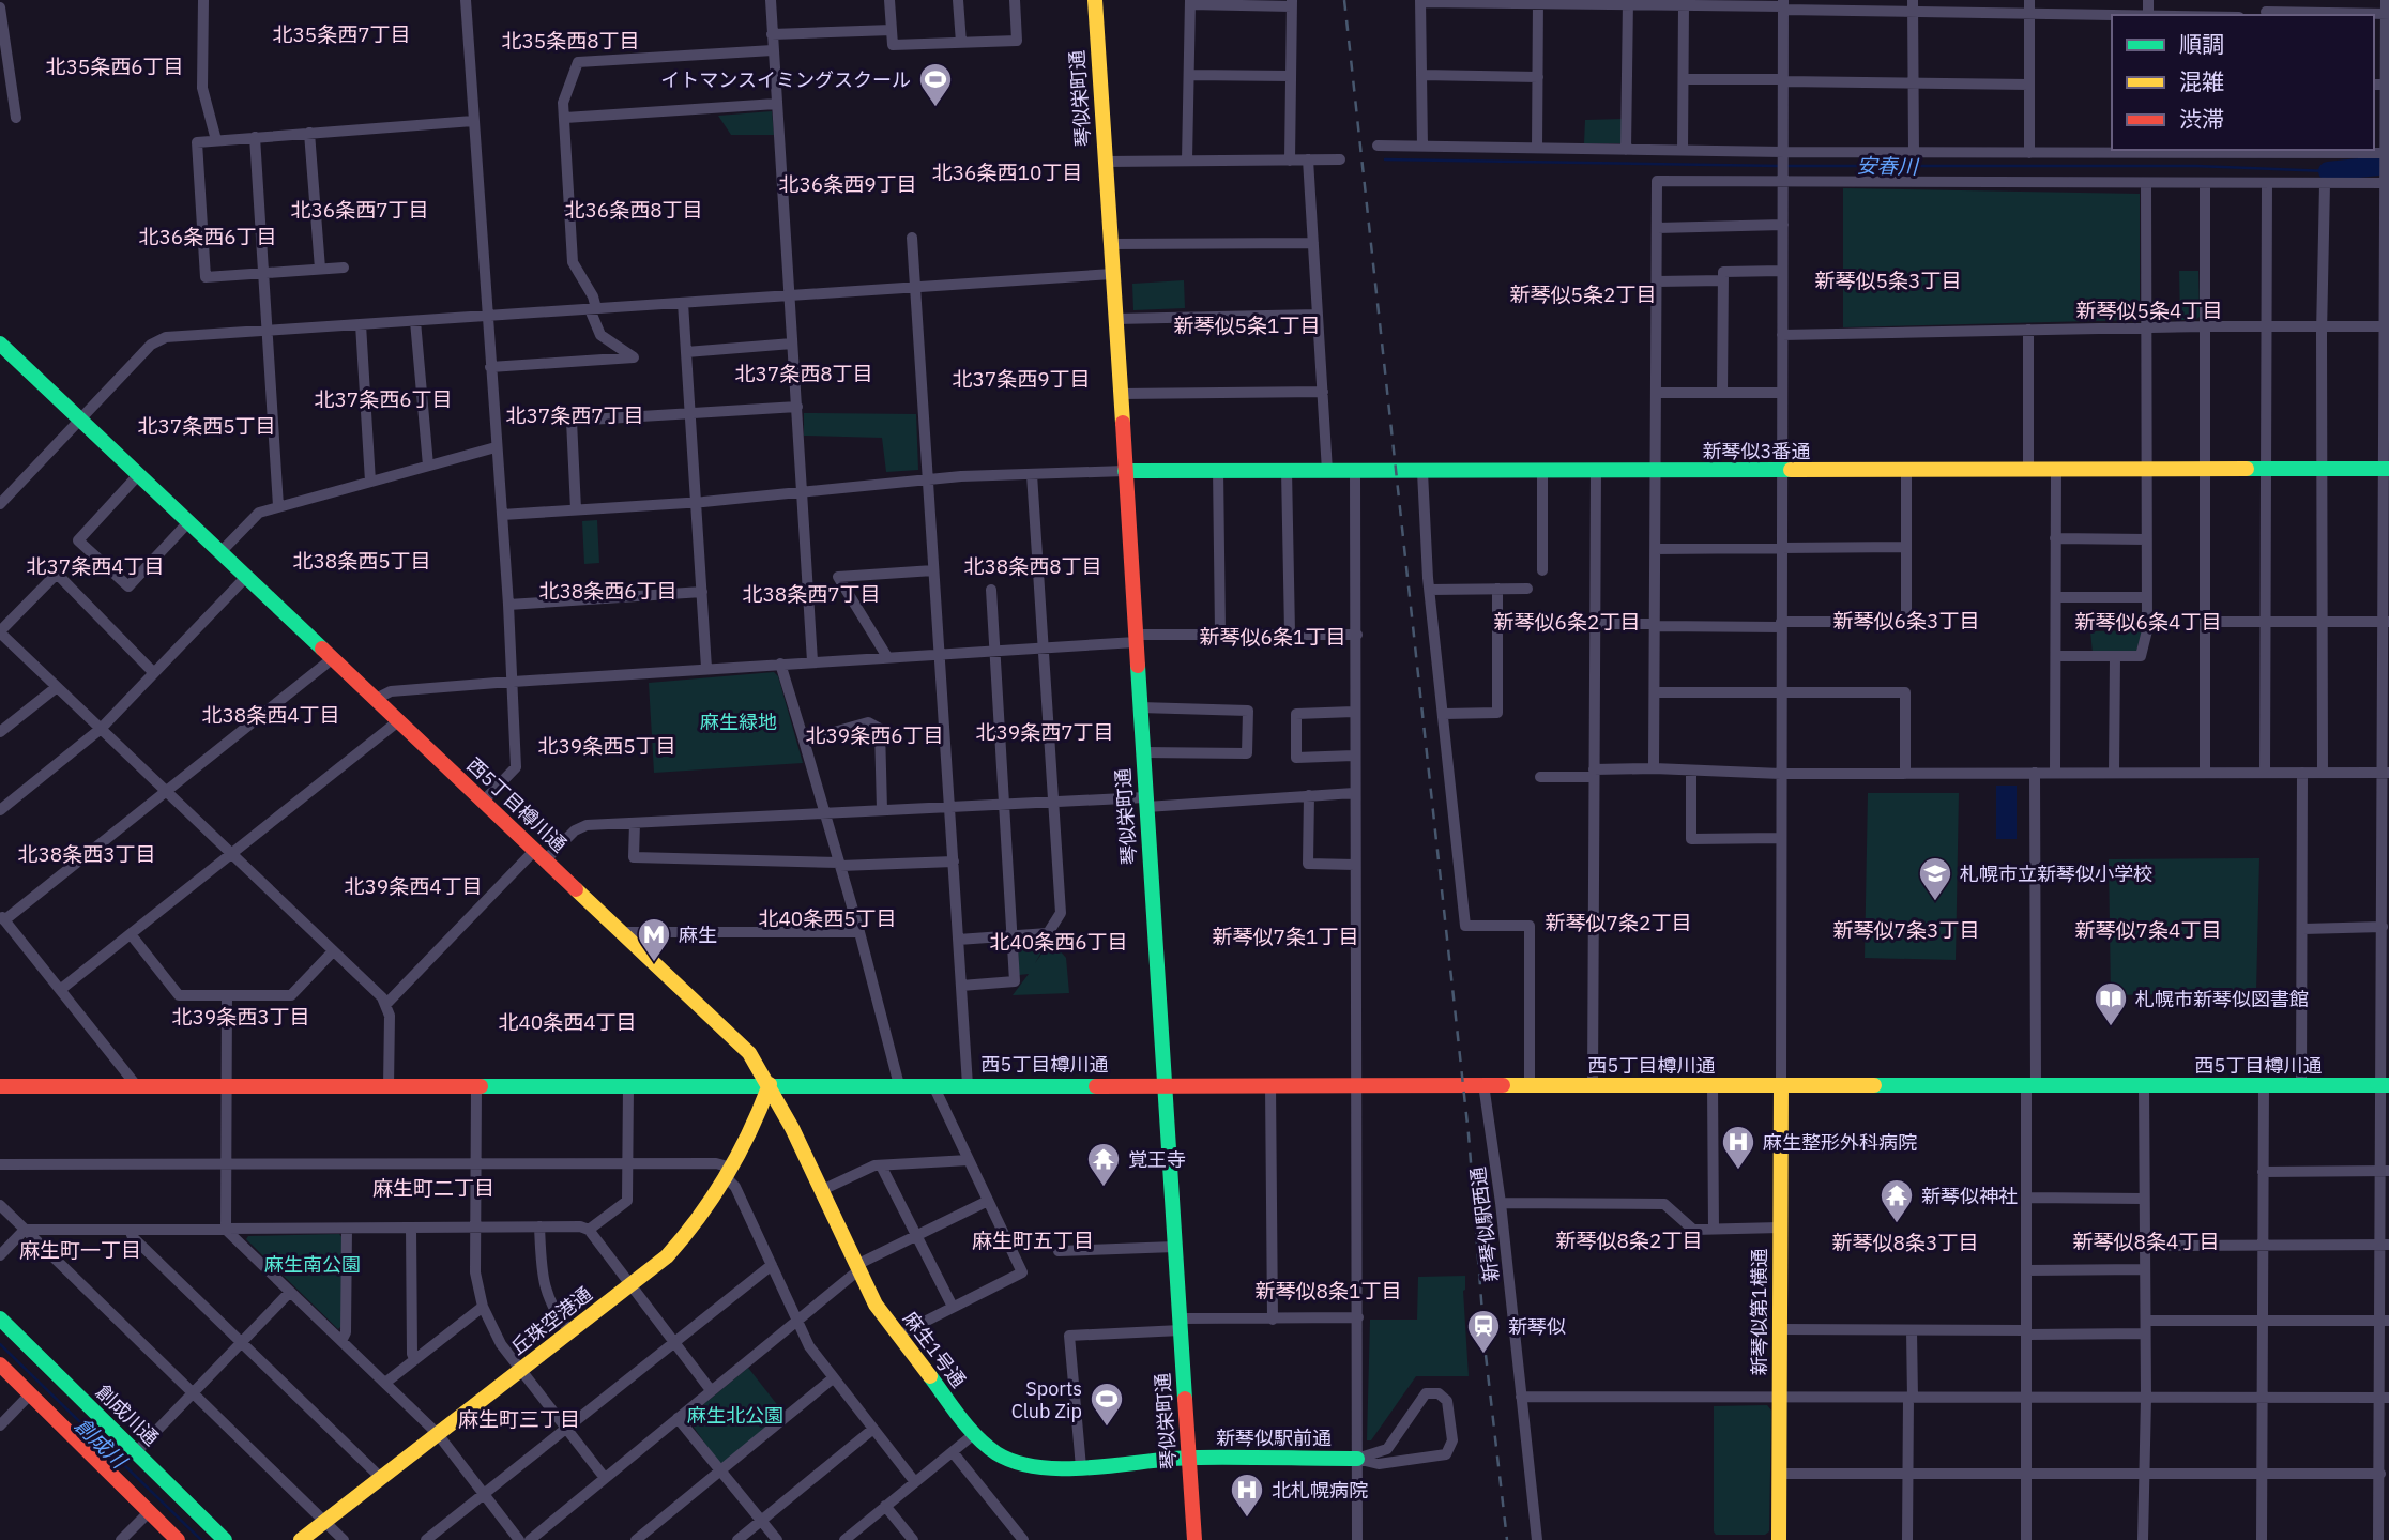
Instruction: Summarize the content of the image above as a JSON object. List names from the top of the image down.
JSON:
{
  "streets": {
    "main road": [
      "琴似栄町通",
      "新琴似3番通",
      "西5丁目樽川通",
      "新琴似第1横通",
      "丘珠空港通",
      "麻生1号通",
      "創成川通",
      "新琴似駅前通"
    ],
    "street": ["新琴似駅西通"]
  },
  "crossings": [
    ["琴似栄町通", "新琴似3番通"],
    ["琴似栄町通", "西5丁目樽川通"],
    ["琴似栄町通", "麻生1号通"],
    ["琴似栄町通", "新琴似駅前通"],
    ["西5丁目樽川通", "新琴似駅西通"],
    ["西5丁目樽川通", "新琴似第1横通"],
    ["西5丁目樽川通", "丘珠空港通"],
    ["西5丁目樽川通", "麻生1号通"],
    ["丘珠空港通", "麻生1号通"],
    ["麻生1号通", "新琴似駅前通"]
  ],
  "districts": [
    "北35条西7丁目",
    "北35条西8丁目",
    "北35条西6丁目",
    "北36条西10丁目",
    "北36条西9丁目",
    "北36条西7丁目",
    "北36条西8丁目",
    "北36条西6丁目",
    "新琴似5条3丁目",
    "新琴似5条2丁目",
    "新琴似5条4丁目",
    "新琴似5条1丁目",
    "北37条西8丁目",
    "北37条西9丁目",
    "北37条西6丁目",
    "北37条西7丁目",
    "北37条西5丁目",
    "北38条西5丁目",
    "北37条西4丁目",
    "北38条西8丁目",
    "北38条西6丁目",
    "北38条西7丁目",
    "新琴似6条3丁目",
    "新琴似6条2丁目",
    "新琴似6条4丁目",
    "新琴似6条1丁目",
    "北38条西4丁目",
    "北39条西7丁目",
    "北39条西6丁目",
    "北39条西5丁目",
    "北38条西3丁目",
    "北39条西4丁目",
    "北40条西5丁目",
    "新琴似7条2丁目",
    "新琴似7条3丁目",
    "新琴似7条4丁目",
    "新琴似7条1丁目",
    "北40条西6丁目",
    "北39条西3丁目",
    "北40条西4丁目",
    "麻生町二丁目",
    "麻生町五丁目",
    "新琴似8条2丁目",
    "新琴似8条4丁目",
    "新琴似8条3丁目",
    "麻生町一丁目",
    "新琴似8条1丁目",
    "麻生町三丁目"
  ],
  "water": ["安春川", "創成川"],
  "parks": ["麻生緑地", "麻生南公園", "麻生北公園"],
  "places": {
    "sports": ["イトマンスイミングスクール", "Sports Club Zip"],
    "school or university": ["札幌市立新琴似小学校"],
    "metro station": ["麻生"],
    "library": ["札幌市新琴似図書館"],
    "hospital": ["麻生整形外科病院", "北札幌病院"],
    "temple": ["覚王寺", "新琴似神社"],
    "station": ["新琴似"]
  },
  "legend": ["順調", "混雑", "渋滞"]
}
